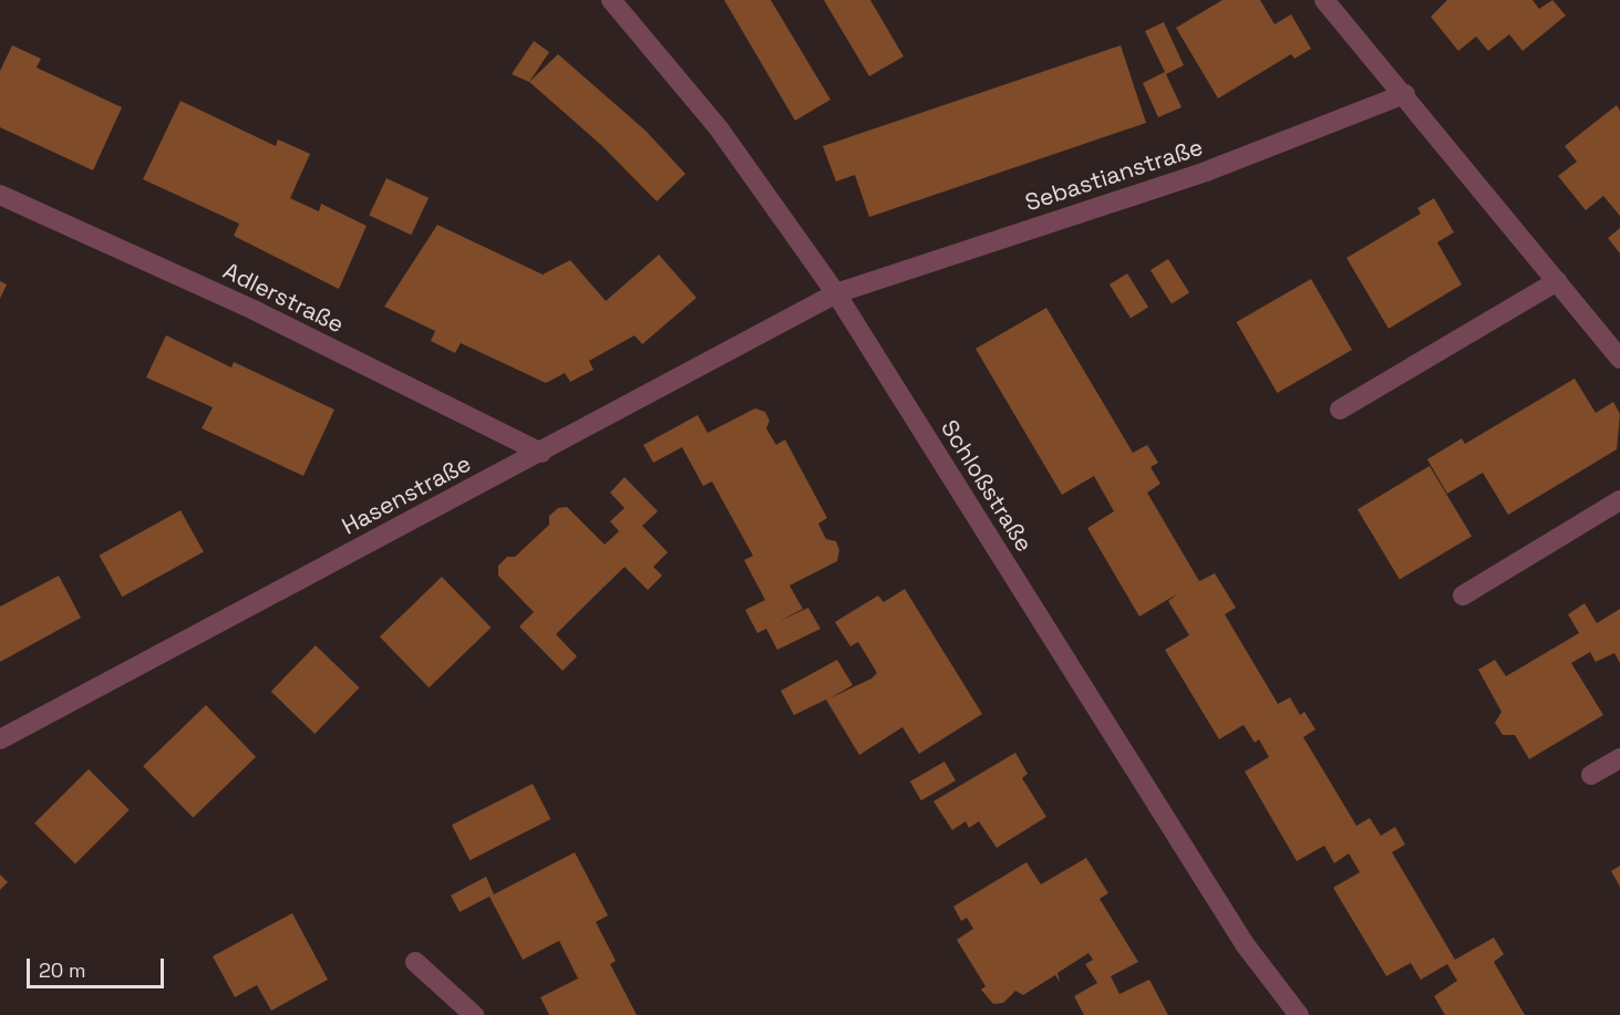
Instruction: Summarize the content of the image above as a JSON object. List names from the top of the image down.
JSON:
{
  "streets": {
    "street": [
      "Sebastianstraße",
      "Adlerstraße",
      "Schloßstraße",
      "Hasenstraße"
    ]
  },
  "crossings": [
    ["Sebastianstraße", "Schloßstraße"],
    ["Sebastianstraße", "Hasenstraße"],
    ["Adlerstraße", "Hasenstraße"],
    ["Schloßstraße", "Hasenstraße"]
  ],
  "scale_bar": "20 m"
}
